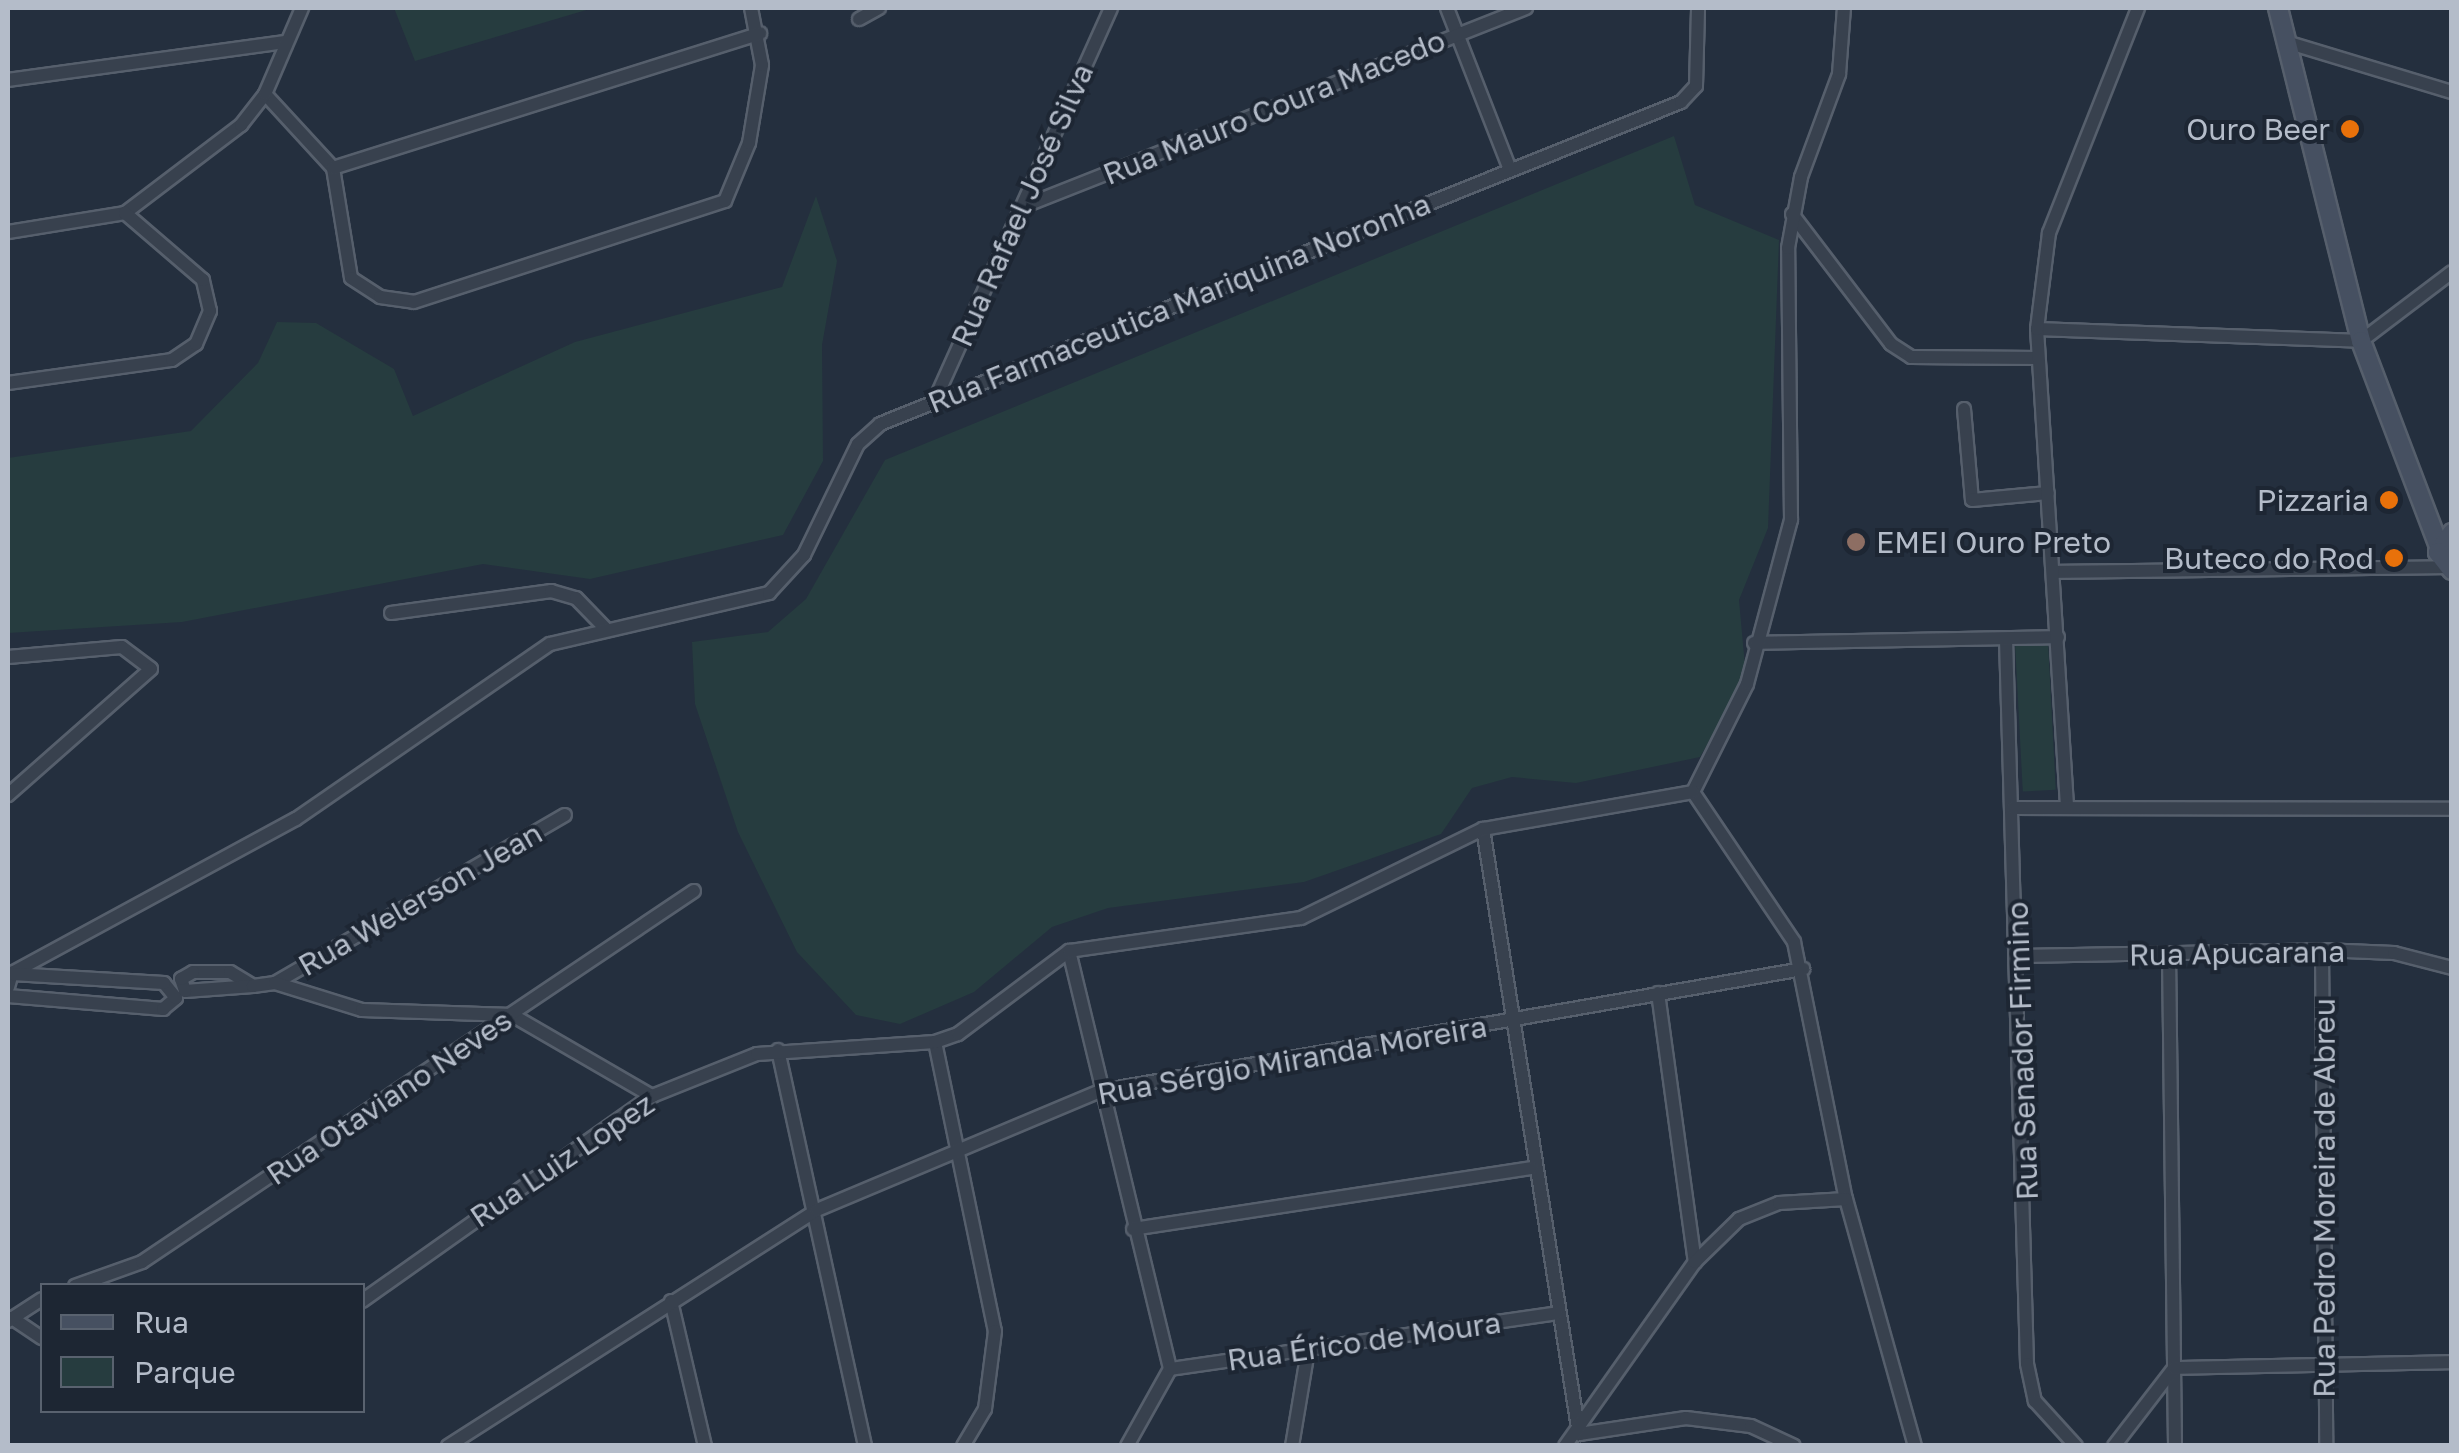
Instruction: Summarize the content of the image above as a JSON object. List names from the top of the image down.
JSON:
{
  "streets": {
    "street": [
      "Rua Mauro Coura Macedo",
      "Rua Rafael José Silva",
      "Rua Farmaceutica Mariquina Noronha",
      "Rua Welerson Jean",
      "Rua Apucarana",
      "Rua Senador Firmino",
      "Rua Sérgio Miranda Moreira",
      "Rua Otaviano Neves",
      "Rua Luiz Lopez",
      "Rua Pedro Moreira de Abreu",
      "Rua Érico de Moura"
    ]
  },
  "crossings": [
    ["Rua Mauro Coura Macedo", "Rua Rafael José Silva"],
    ["Rua Rafael José Silva", "Rua Farmaceutica Mariquina Noronha"],
    ["Rua Apucarana", "Rua Senador Firmino"],
    ["Rua Apucarana", "Rua Pedro Moreira de Abreu"]
  ],
  "places": [
    "Ouro Beer",
    "Pizzaria",
    "EMEI Ouro Preto",
    "Buteco do Rod"
  ],
  "legend": ["Rua", "Parque"]
}
